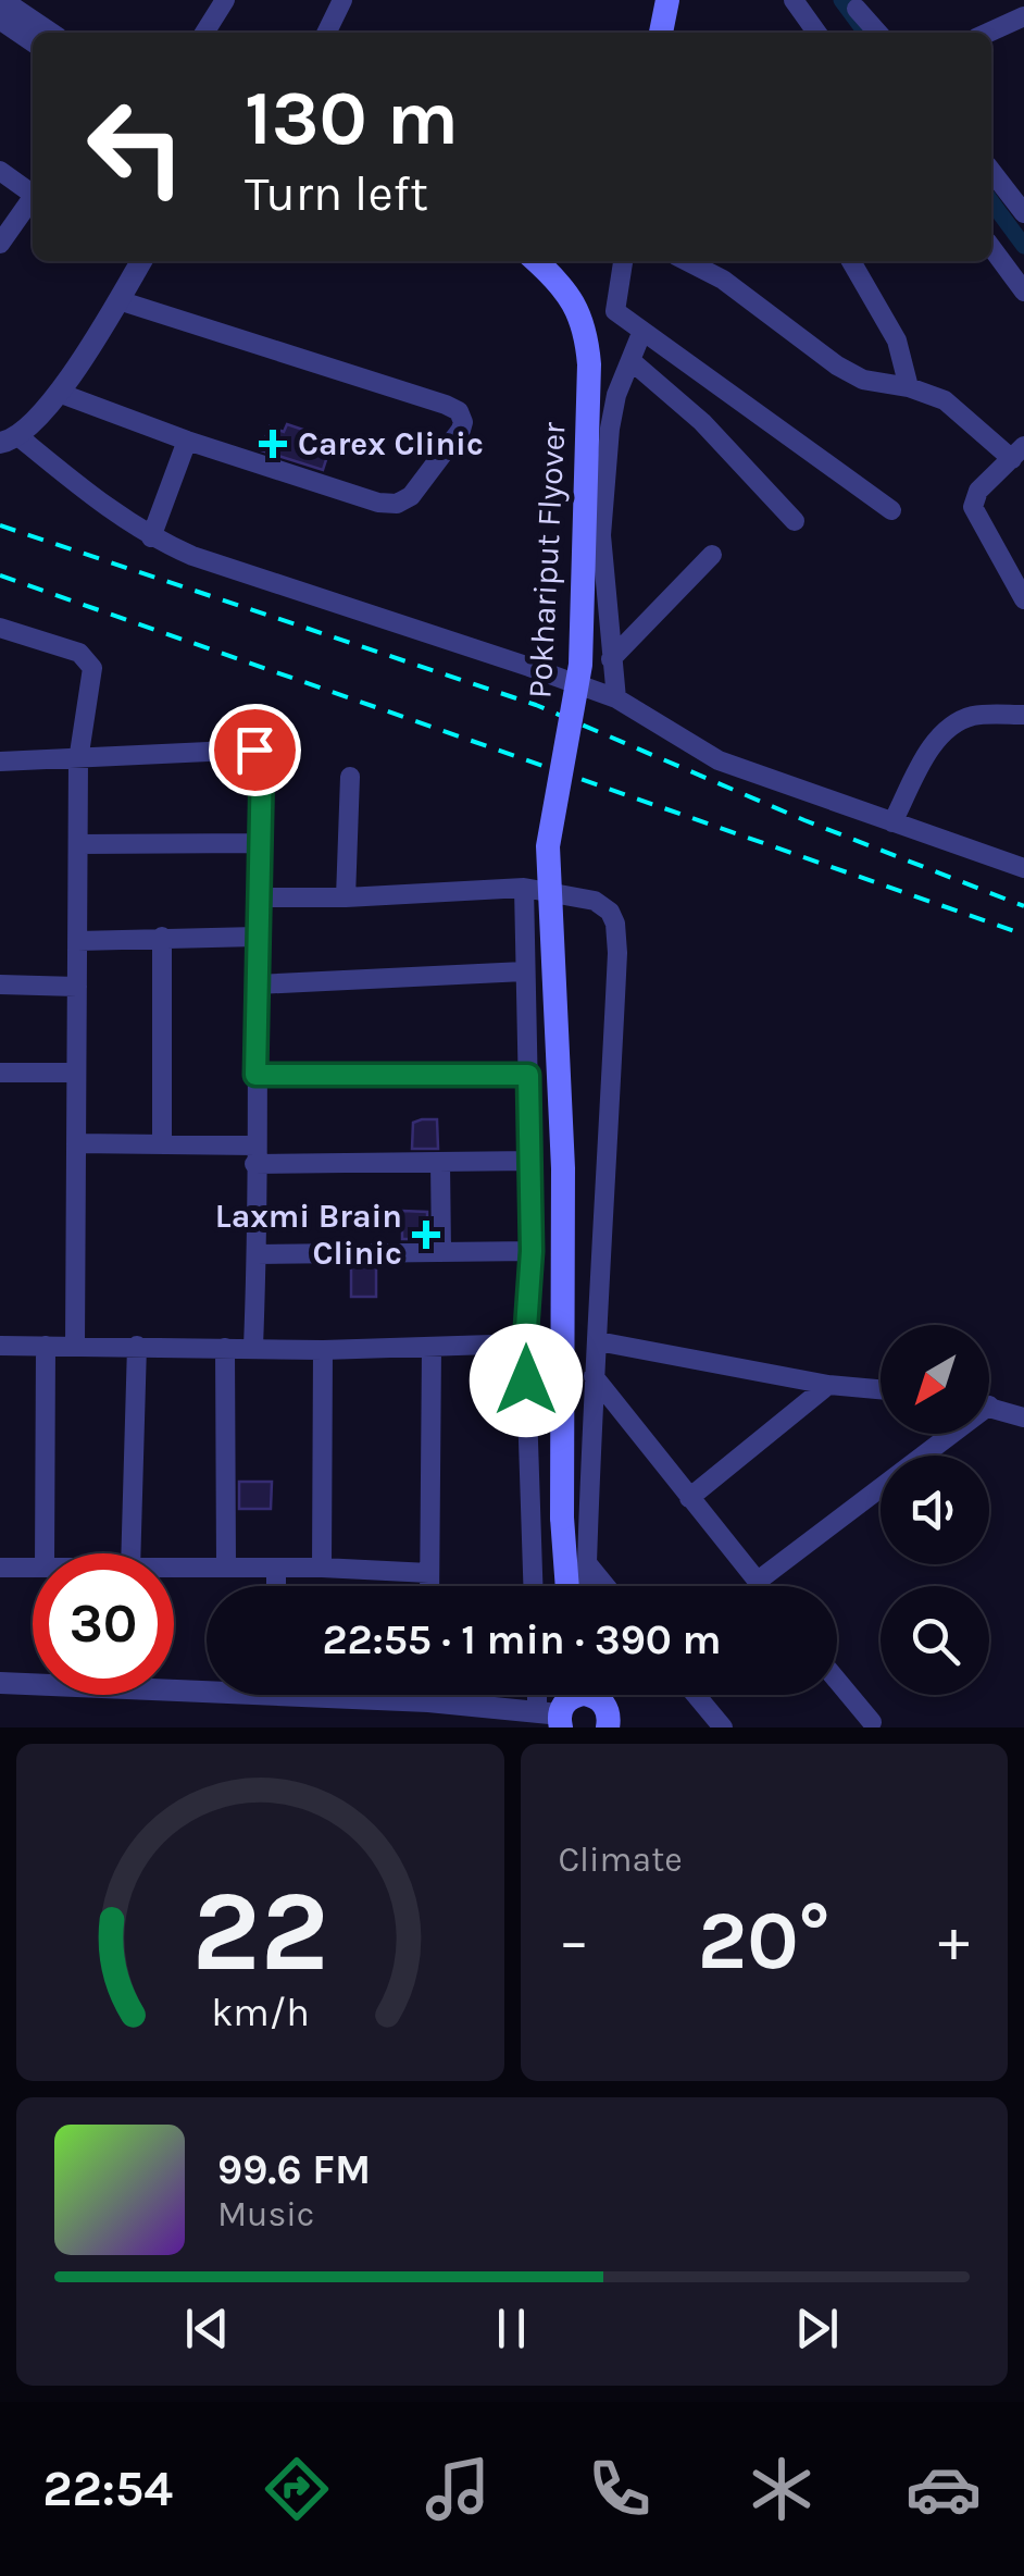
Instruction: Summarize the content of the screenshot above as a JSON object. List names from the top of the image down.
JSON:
{
  "streets": {
    "main road": ["Pokhariput Flyover"]
  },
  "places": {
    "health": ["Carex Clinic", "Laxmi Brain Clinic"]
  },
  "north": "bottom left",
  "page": {
    "turn": ["130 m", "Turn left"],
    "limit": "30",
    "trip": "22:55 · 1 min · 390 m",
    "tile": "Climate",
    "heat": ["−", "20°", "+"],
    "song": ["99.6 FM", "Music"],
    "tabs": "22:54",
    "gauge": ["22", "km/h"]
  }
}
